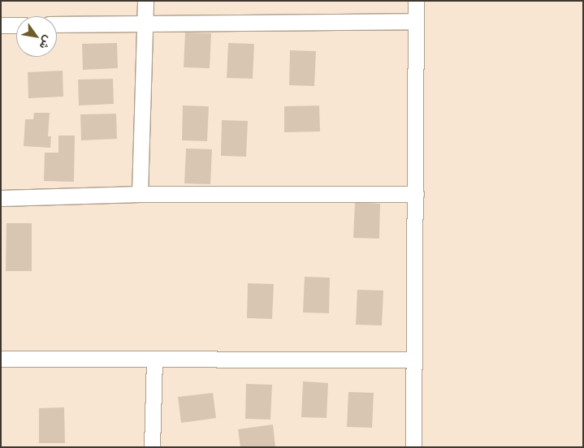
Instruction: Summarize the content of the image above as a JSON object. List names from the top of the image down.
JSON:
{
  "north": "bottom right"
}
